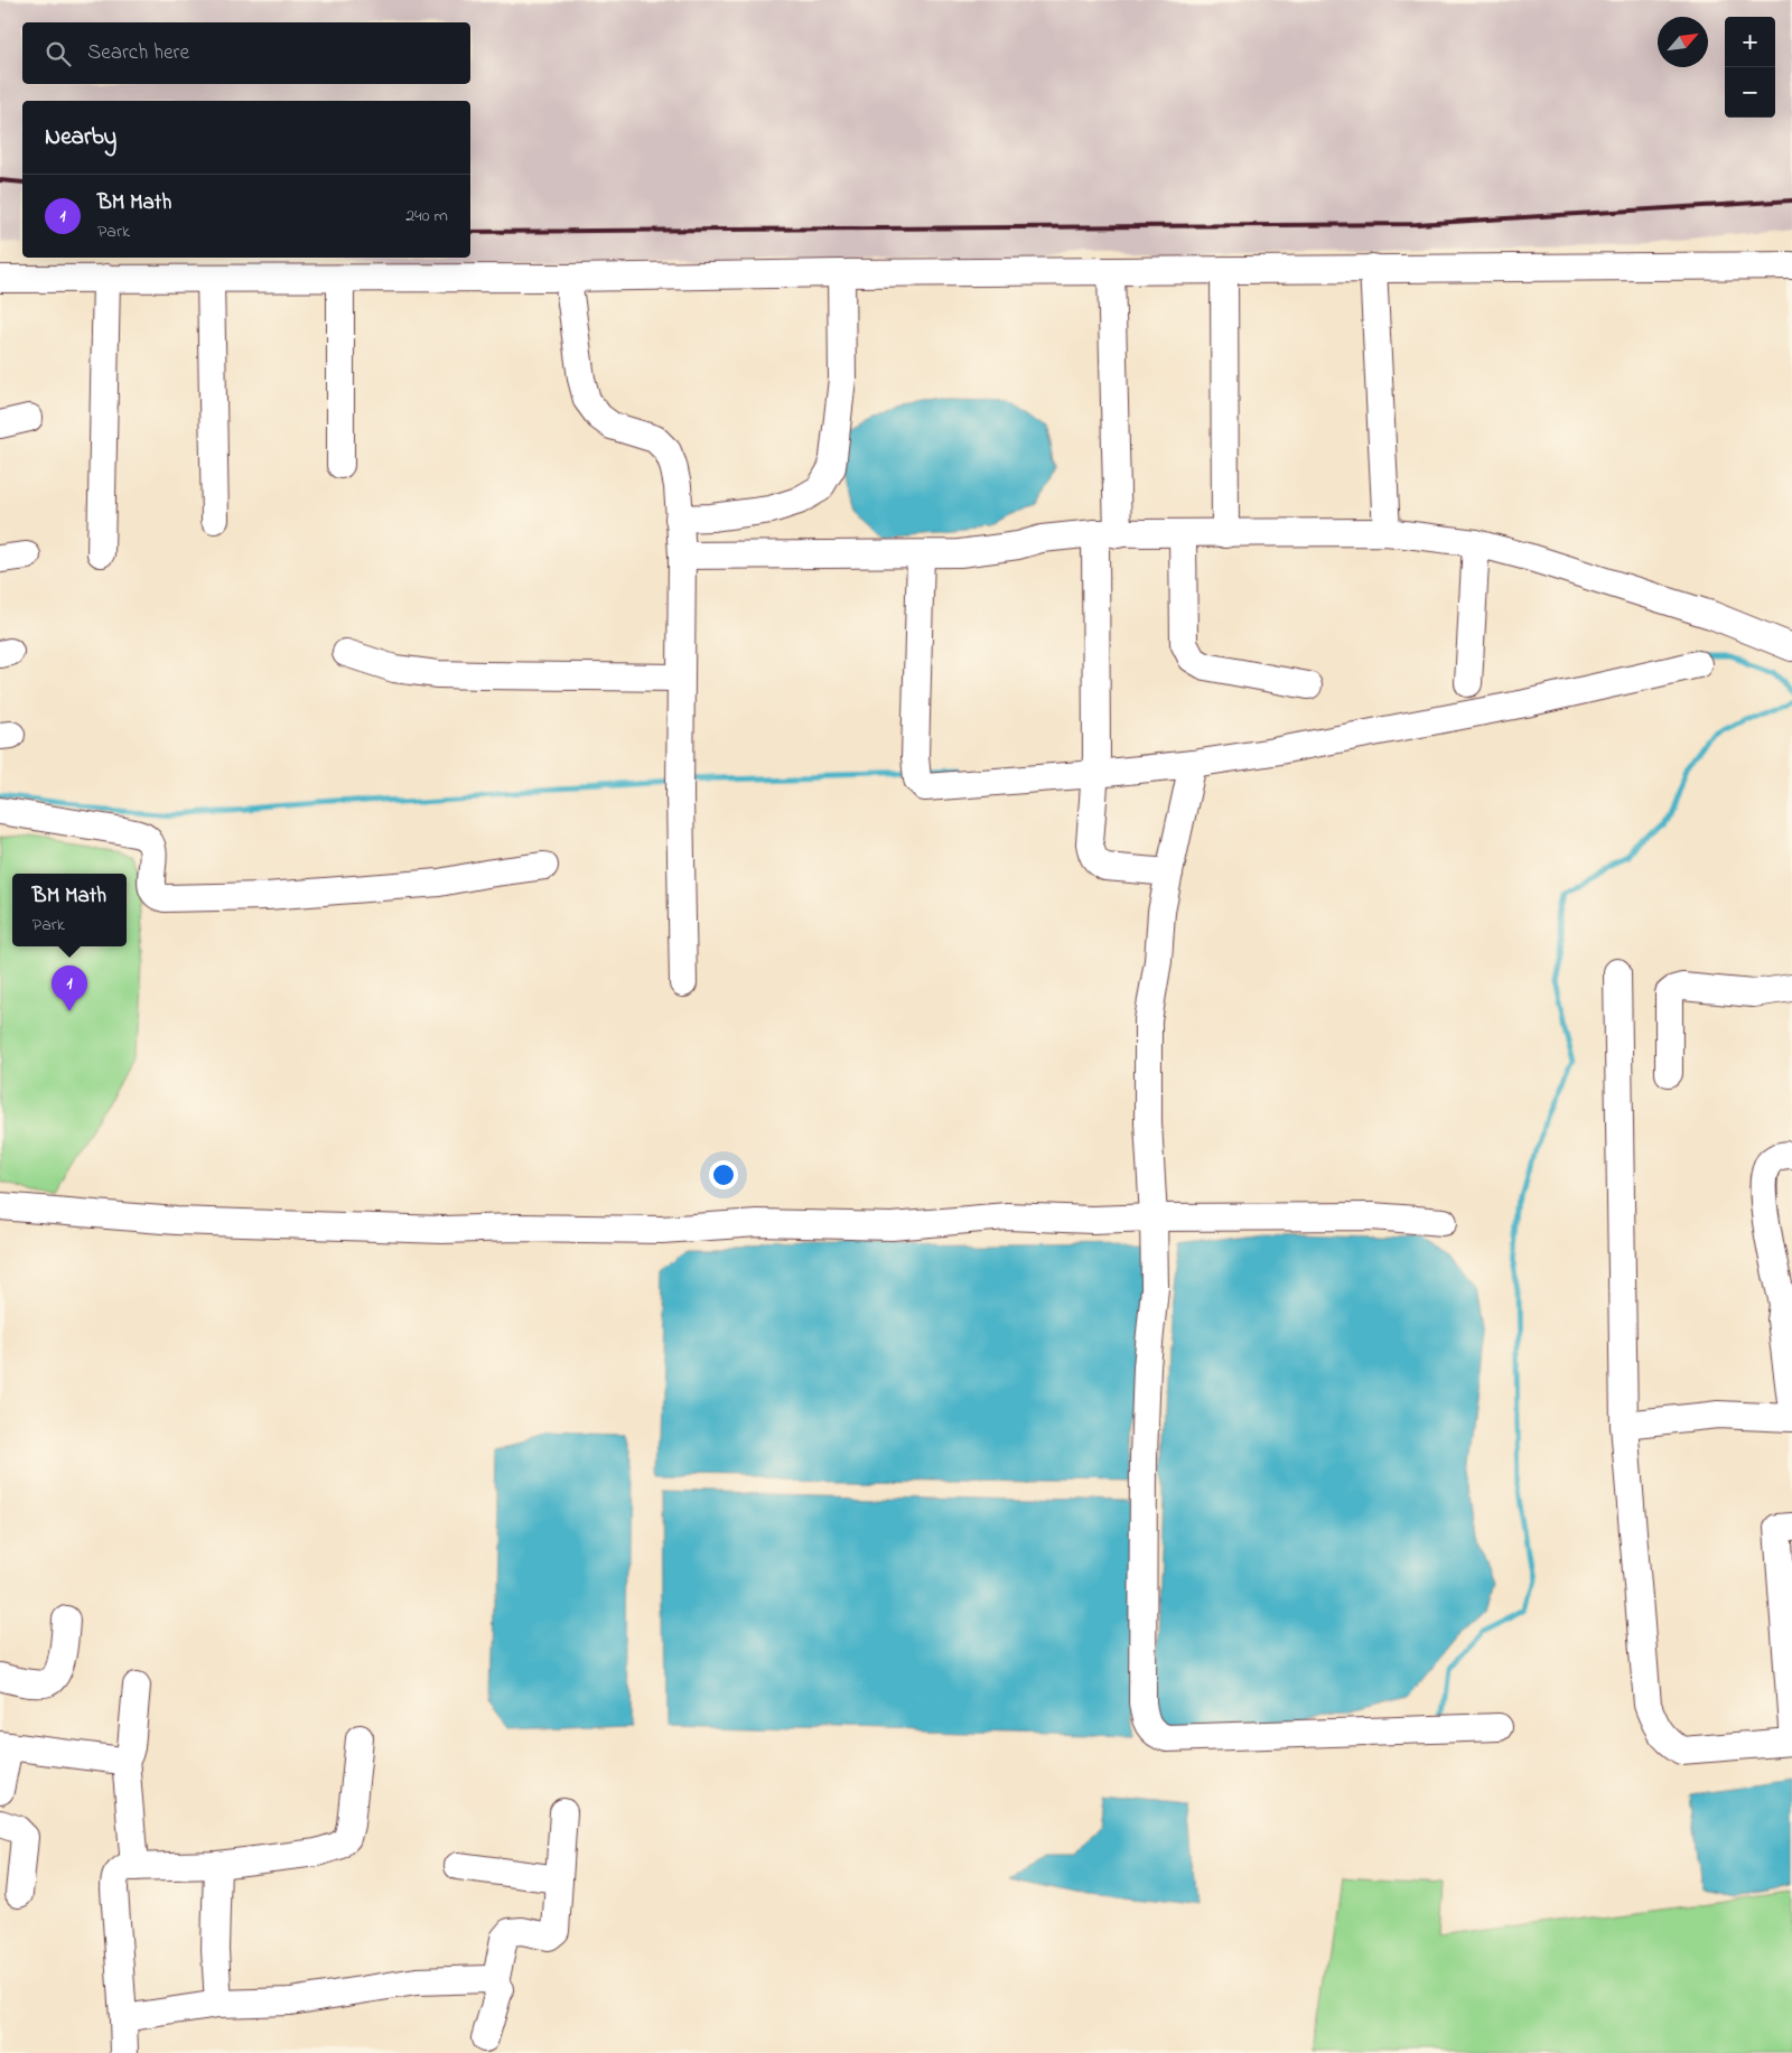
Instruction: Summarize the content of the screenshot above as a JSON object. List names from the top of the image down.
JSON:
{
  "north": "top right",
  "page": {
    "map_buttons": ["+", "−"],
    "search": "Search here",
    "heading": "Nearby",
    "list": [
      {
        "mark": "1",
        "name": "BM Math",
        "note": "Park",
        "value": "240 m"
      }
    ],
    "popup": ["BM Math", "Park"],
    "pins": "1"
  }
}
